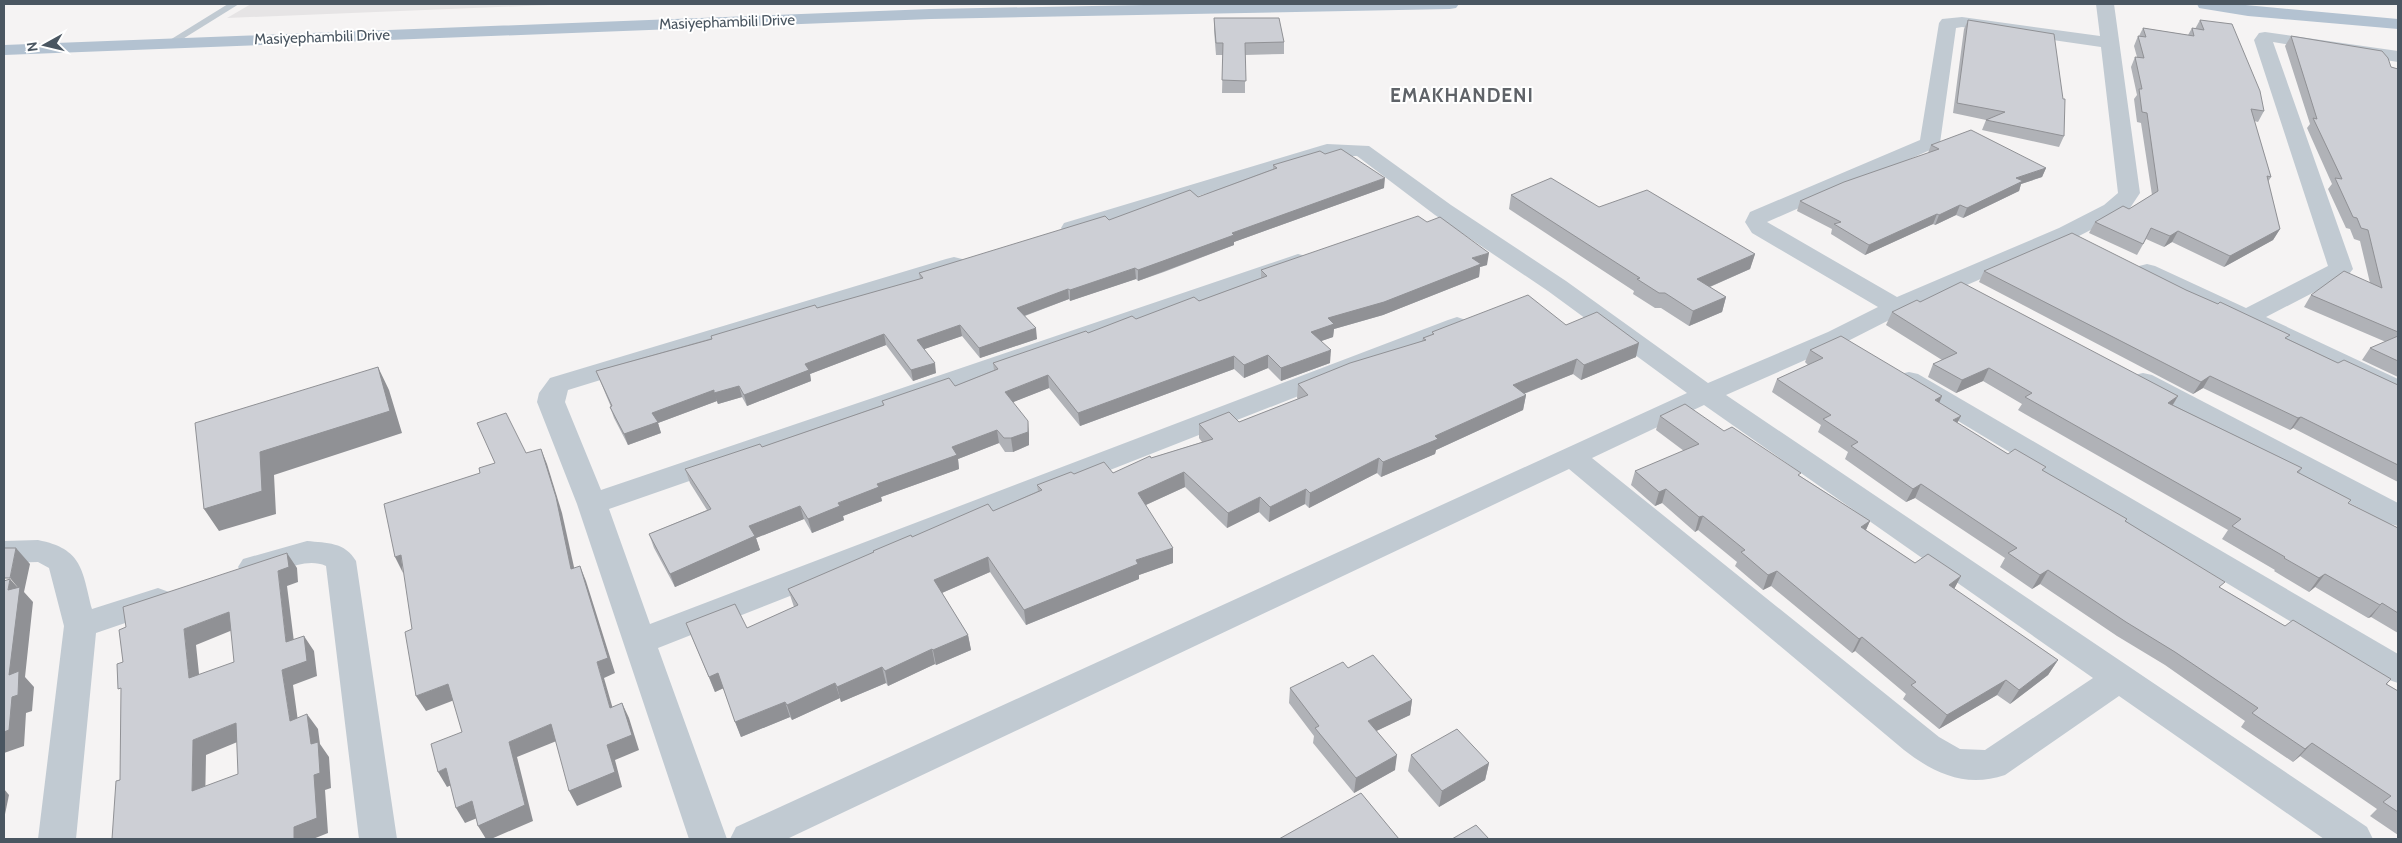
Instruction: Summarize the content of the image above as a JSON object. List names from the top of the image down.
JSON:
{
  "streets": {
    "main road": ["Masiyephambili Drive"]
  },
  "districts": ["EMAKHANDENI"],
  "north": "left"
}
